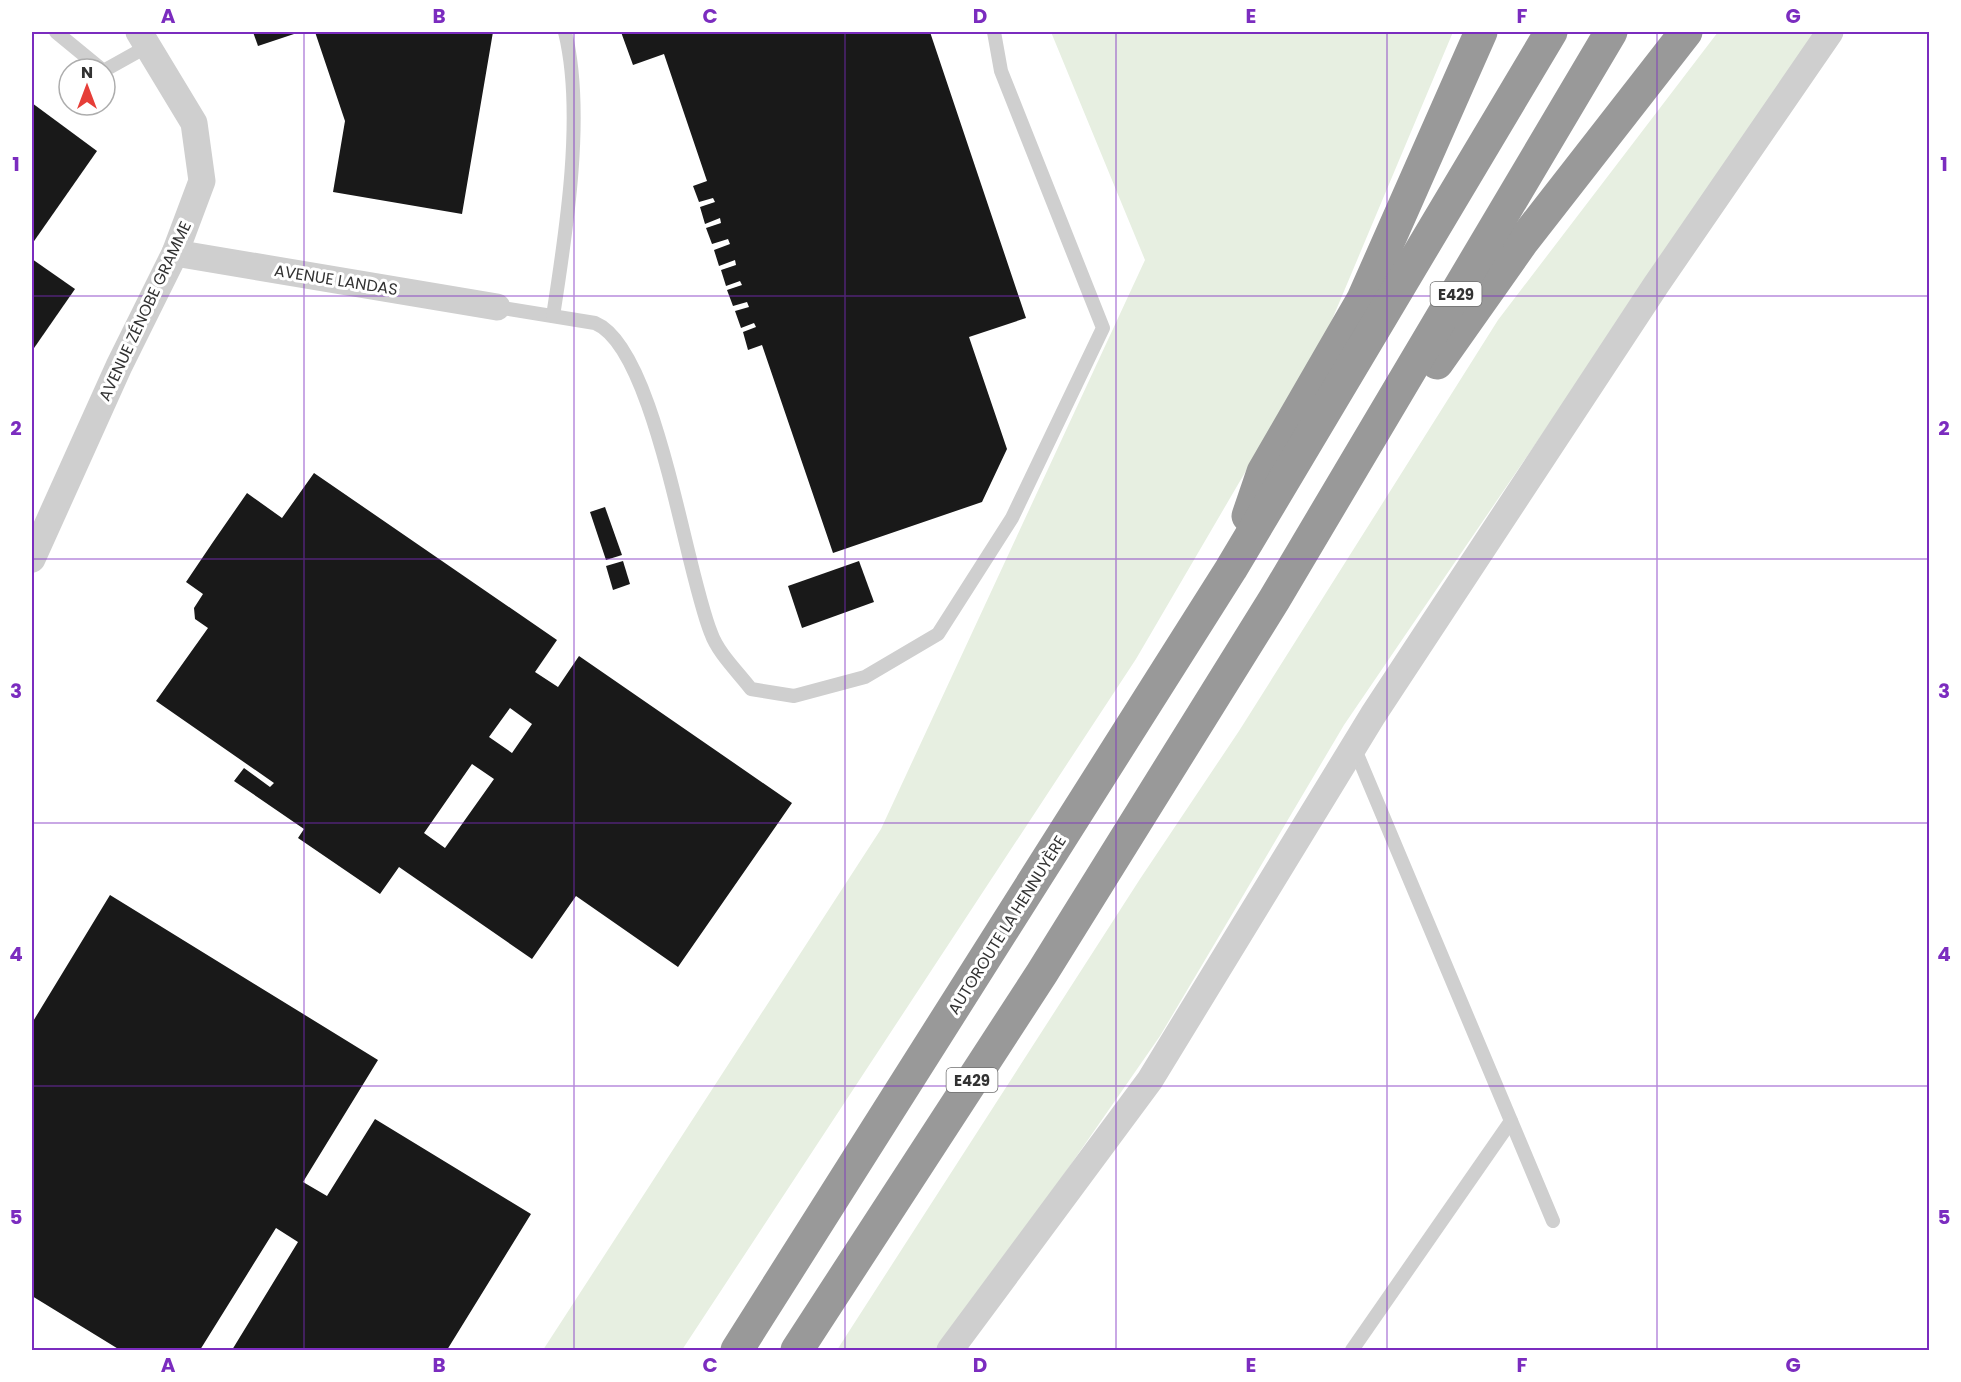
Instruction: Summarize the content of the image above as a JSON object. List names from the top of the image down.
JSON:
{
  "streets": {
    "highway": ["E429", "AUTOROUTE LA HENNUYÈRE"],
    "street": ["AVENUE LANDAS", "AVENUE ZÉNOBE GRAMME"]
  },
  "crossings": [
    ["AVENUE LANDAS", "AVENUE ZÉNOBE GRAMME"]
  ],
  "north": "top",
  "grid": {
    "columns": [
      "A",
      "B",
      "C",
      "D",
      "E",
      "F",
      "G"
    ],
    "rows": [
      "1",
      "2",
      "3",
      "4",
      "5"
    ]
  }
}
